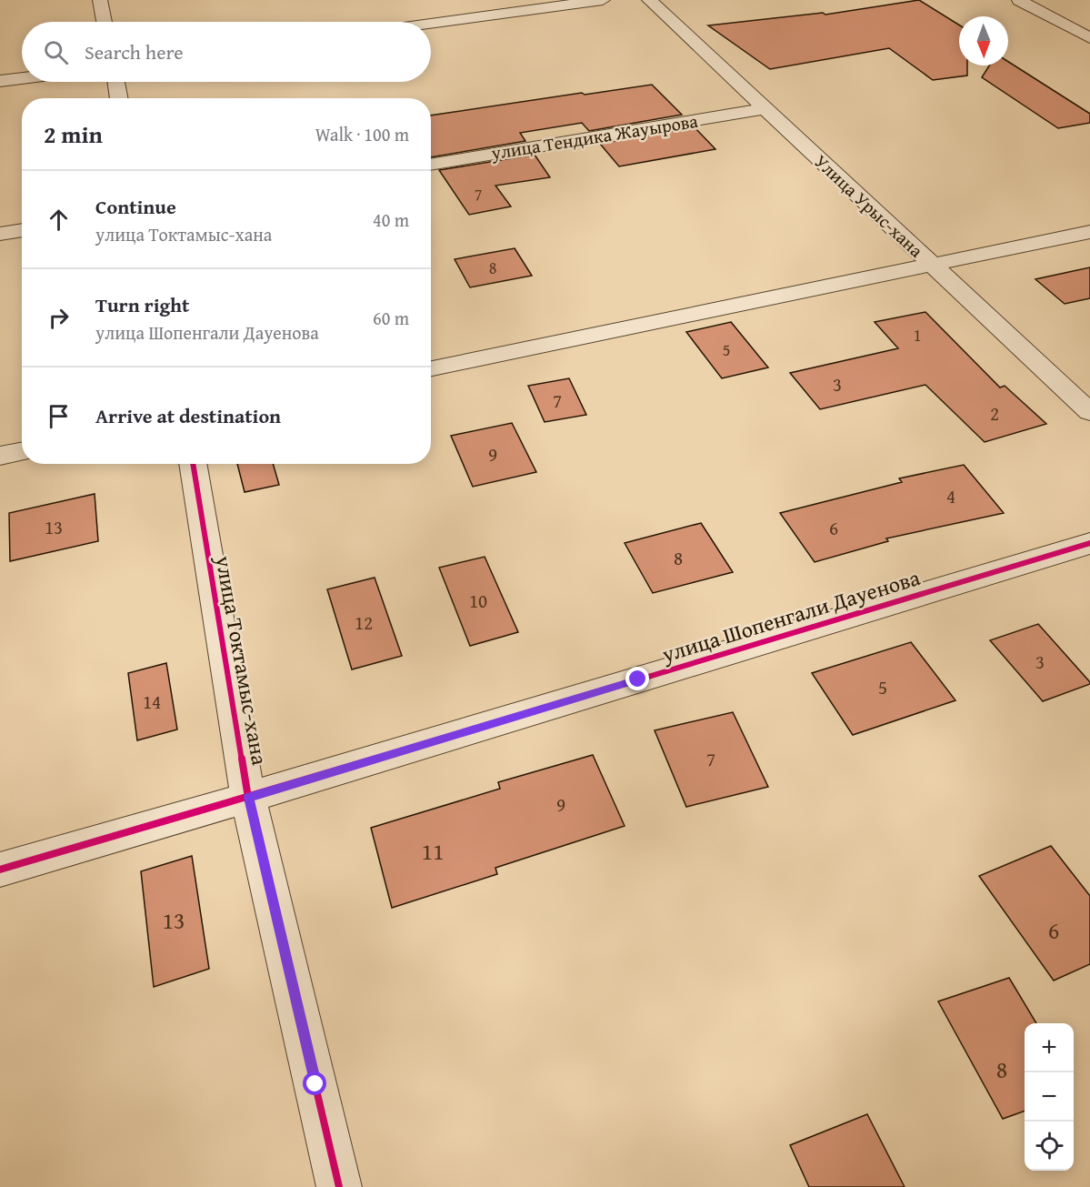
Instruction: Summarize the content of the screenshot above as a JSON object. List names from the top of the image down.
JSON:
{
  "streets": {
    "street": [
      "улица Тендика Жауырова",
      "Улица Урыс-хана",
      "улица Шопенгали Дауенова",
      "улица Токтамыс-хана"
    ]
  },
  "crossings": [
    ["улица Тендика Жауырова", "Улица Урыс-хана"],
    ["улица Шопенгали Дауенова", "улица Токтамыс-хана"]
  ],
  "house_numbers": [
    "7",
    "8",
    "1",
    "5",
    "3",
    "7",
    "2",
    "9",
    "4",
    "13",
    "6",
    "8",
    "10",
    "12",
    "3",
    "5",
    "14",
    "7",
    "9",
    "11",
    "13",
    "6",
    "8"
  ],
  "north": "bottom",
  "page": {
    "search": "Search here",
    "heading": ["2 min", "Walk · 100 m"],
    "list": [
      ["Continue", "улица Токтамыс-хана", "40 m"],
      ["Turn right", "улица Шопенгали Дауенова", "60 m"],
      "Arrive at destination"
    ],
    "map_buttons": ["+", "−"]
  }
}
